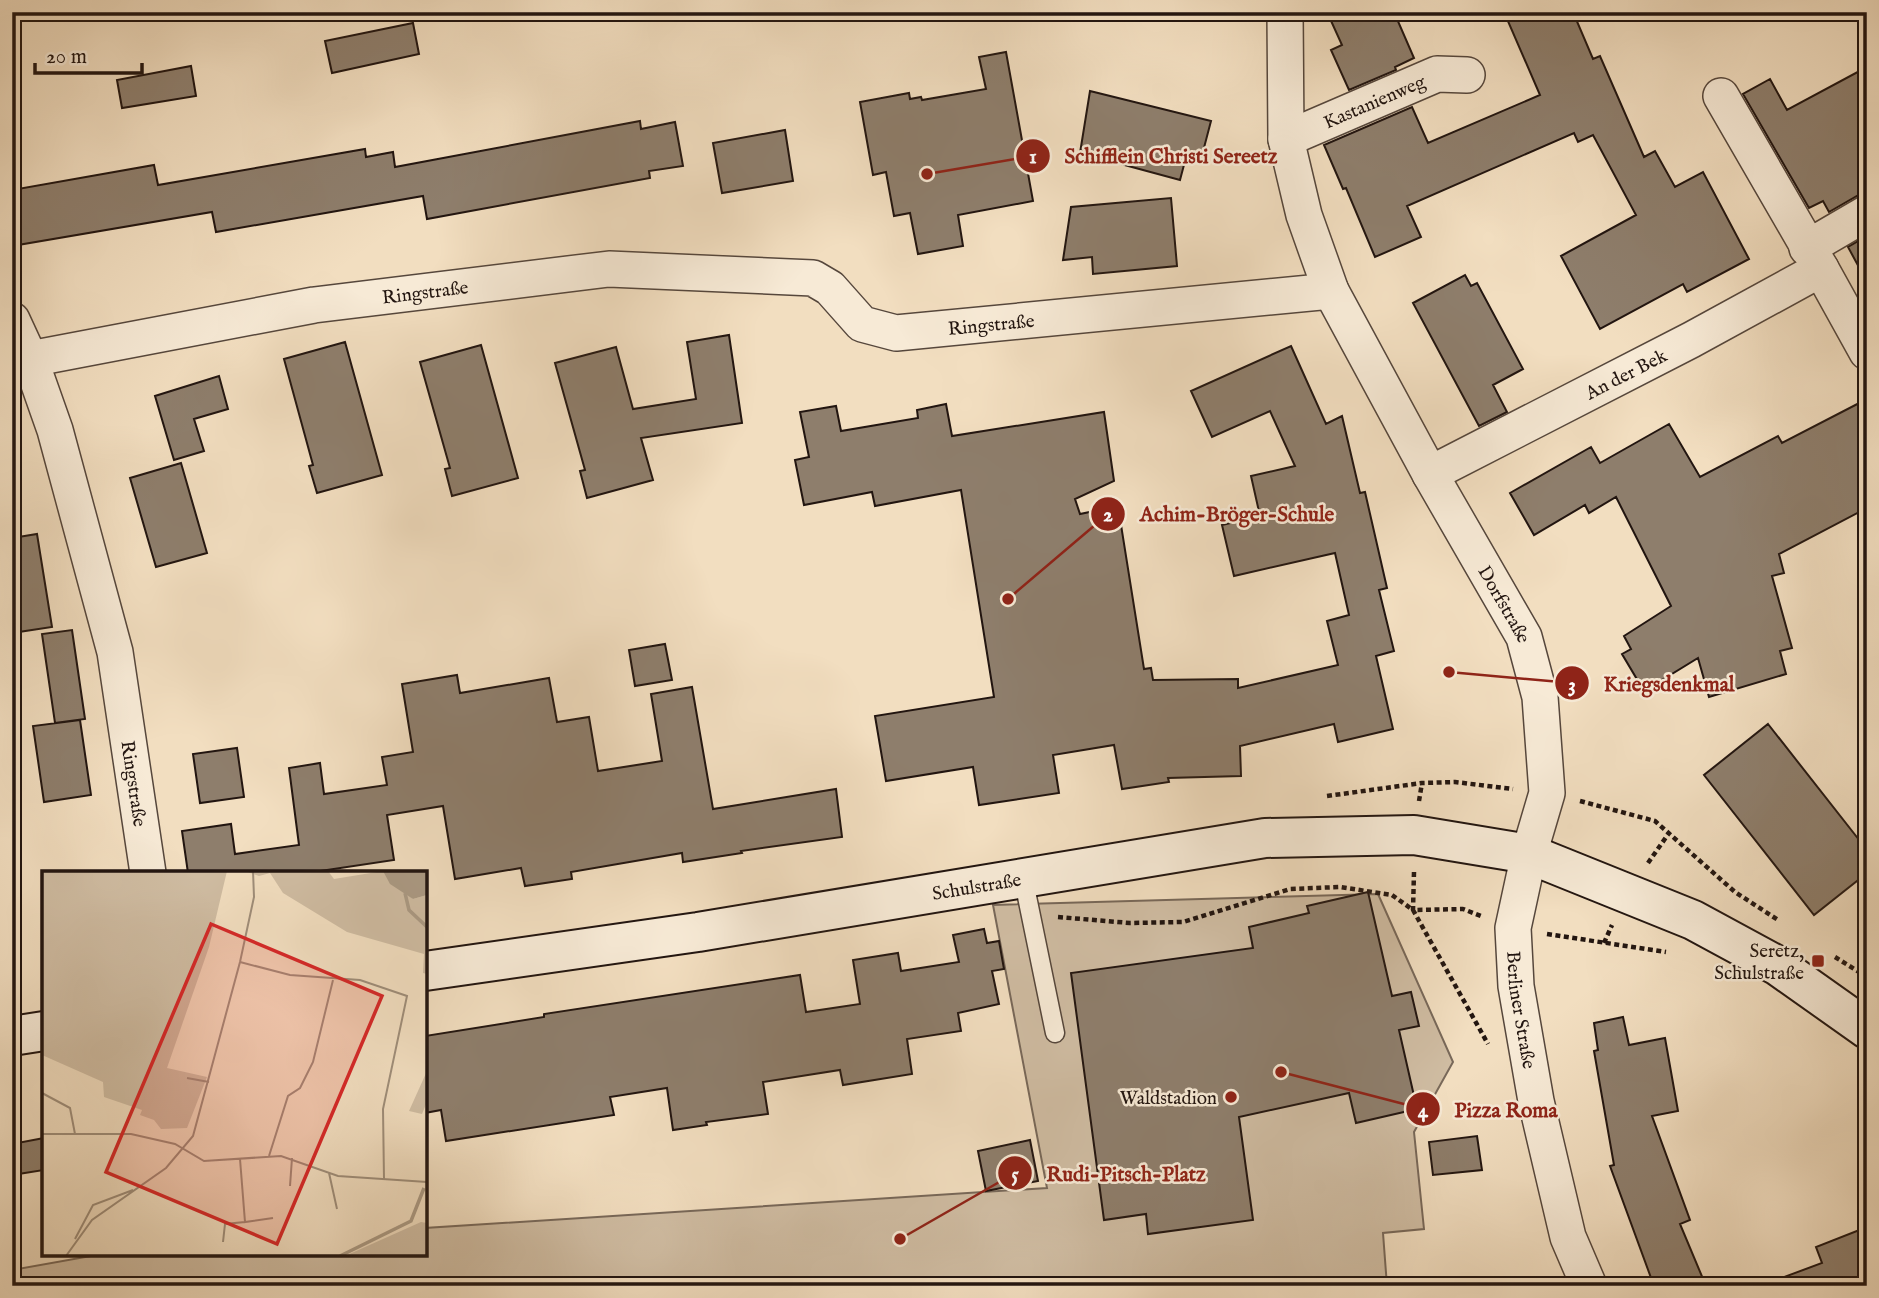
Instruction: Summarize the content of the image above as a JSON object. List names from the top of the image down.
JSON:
{
  "streets": {
    "main road": ["Schulstraße"],
    "street": [
      "Kastanienweg",
      "Ringstraße",
      "An der Bek",
      "Dorfstraße",
      "Berliner Straße"
    ]
  },
  "crossings": [
    ["Kastanienweg", "Dorfstraße"],
    ["Ringstraße", "Dorfstraße"],
    ["An der Bek", "Dorfstraße"],
    ["Dorfstraße", "Schulstraße"],
    ["Dorfstraße", "Berliner Straße"],
    ["Schulstraße", "Berliner Straße"]
  ],
  "places": {
    "other": [
      "Schifflein Christi Sereetz",
      "Achim-Bröger-Schule",
      "Kriegsdenkmal",
      "Pizza Roma",
      "Waldstadion",
      "Rudi-Pitsch-Platz"
    ],
    "transit": ["Seretz, Schulstraße"]
  },
  "scale_bar": "20 m"
}
